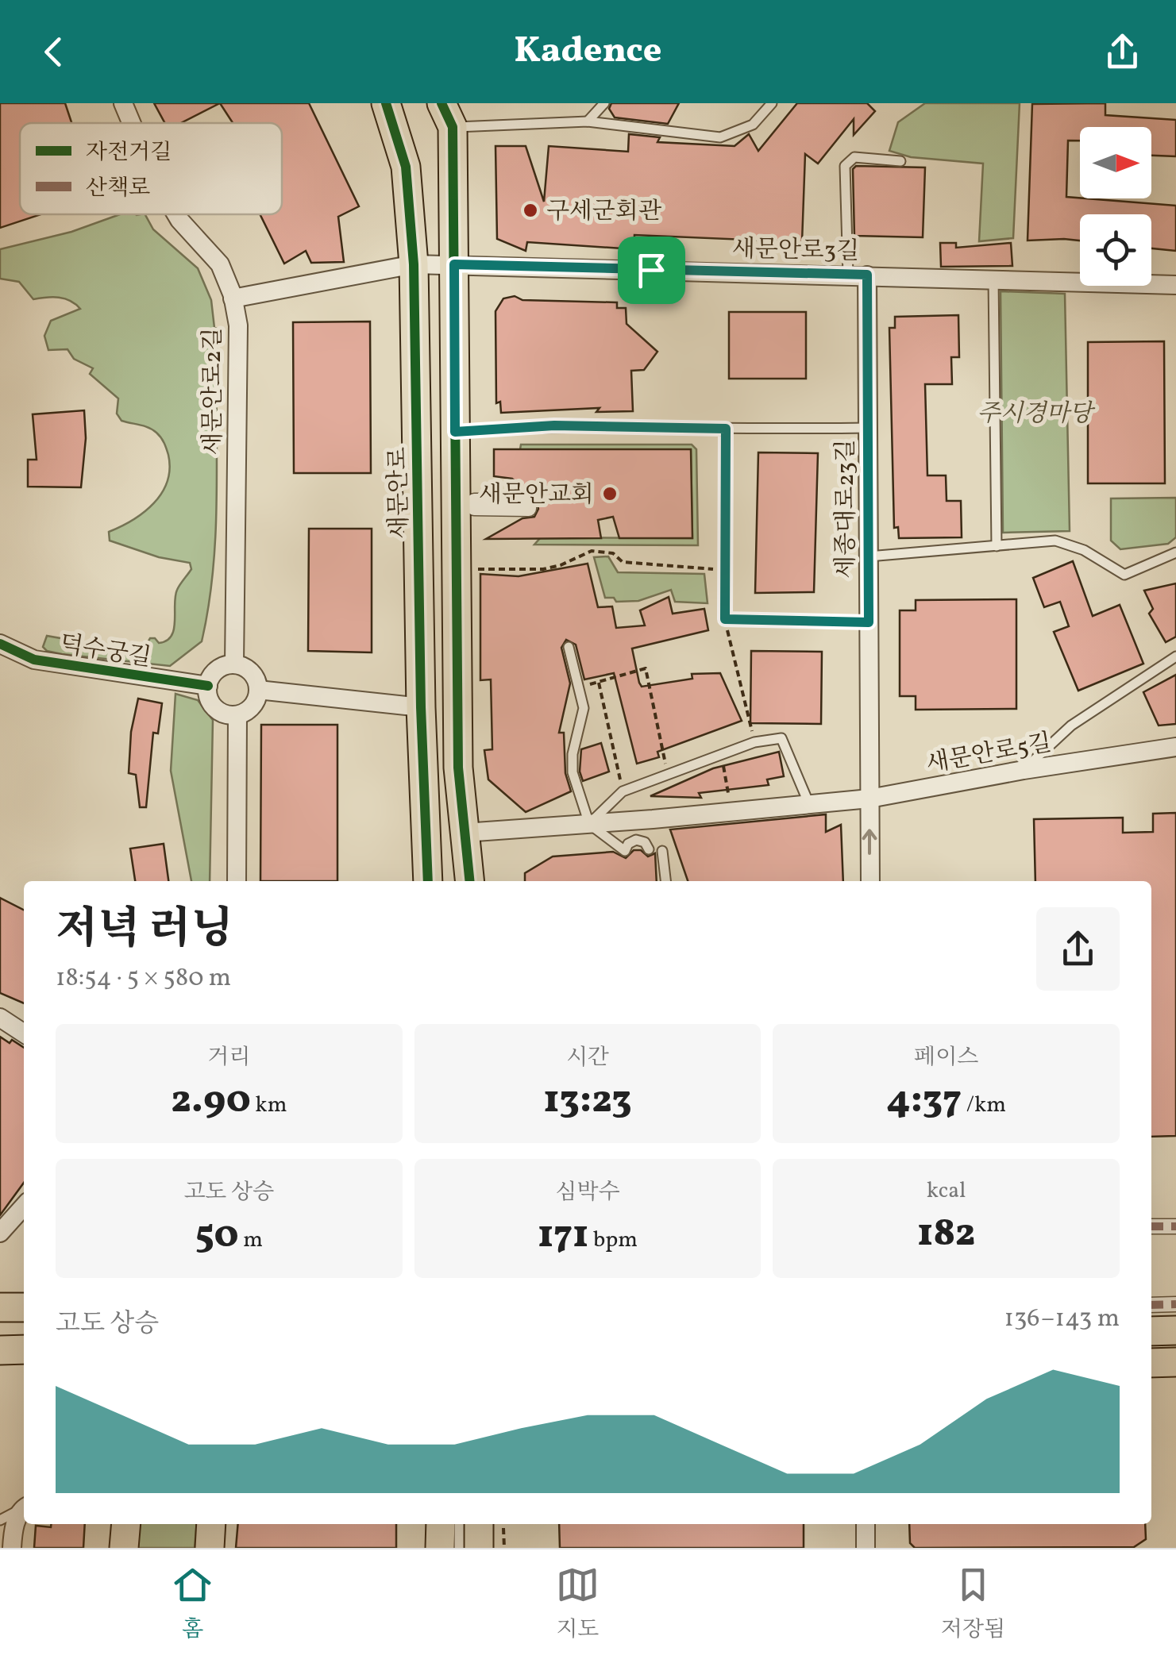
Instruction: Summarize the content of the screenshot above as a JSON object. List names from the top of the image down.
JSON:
{
  "streets": {
    "main road": ["새문안로"],
    "street": [
      "새문안로3길",
      "새문안로2길",
      "세종대로23길",
      "덕수궁길",
      "새문안로5길"
    ]
  },
  "crossings": [
    ["새문안로3길", "새문안로"],
    ["새문안로3길", "세종대로23길"],
    ["새문안로2길", "덕수궁길"],
    ["세종대로23길", "새문안로5길"]
  ],
  "parks": ["주시경마당"],
  "places": ["구세군회관", "새문안교회"],
  "legend": ["자전거길", "산책로"],
  "north": "right",
  "page": {
    "header": "Kadence",
    "heading": ["저녁 러닝", "18:54 · 5 × 580 m"],
    "stats": [
      ["거리", "2.90 km"],
      ["시간", "13:23"],
      ["페이스", "4:37 /km"],
      ["고도 상승", "50 m"],
      ["심박수", "171 bpm"],
      ["kcal", "182"]
    ],
    "chart": ["고도 상승", "136–143 m"],
    "tabs": ["홈", "지도", "저장됨"]
  }
}
